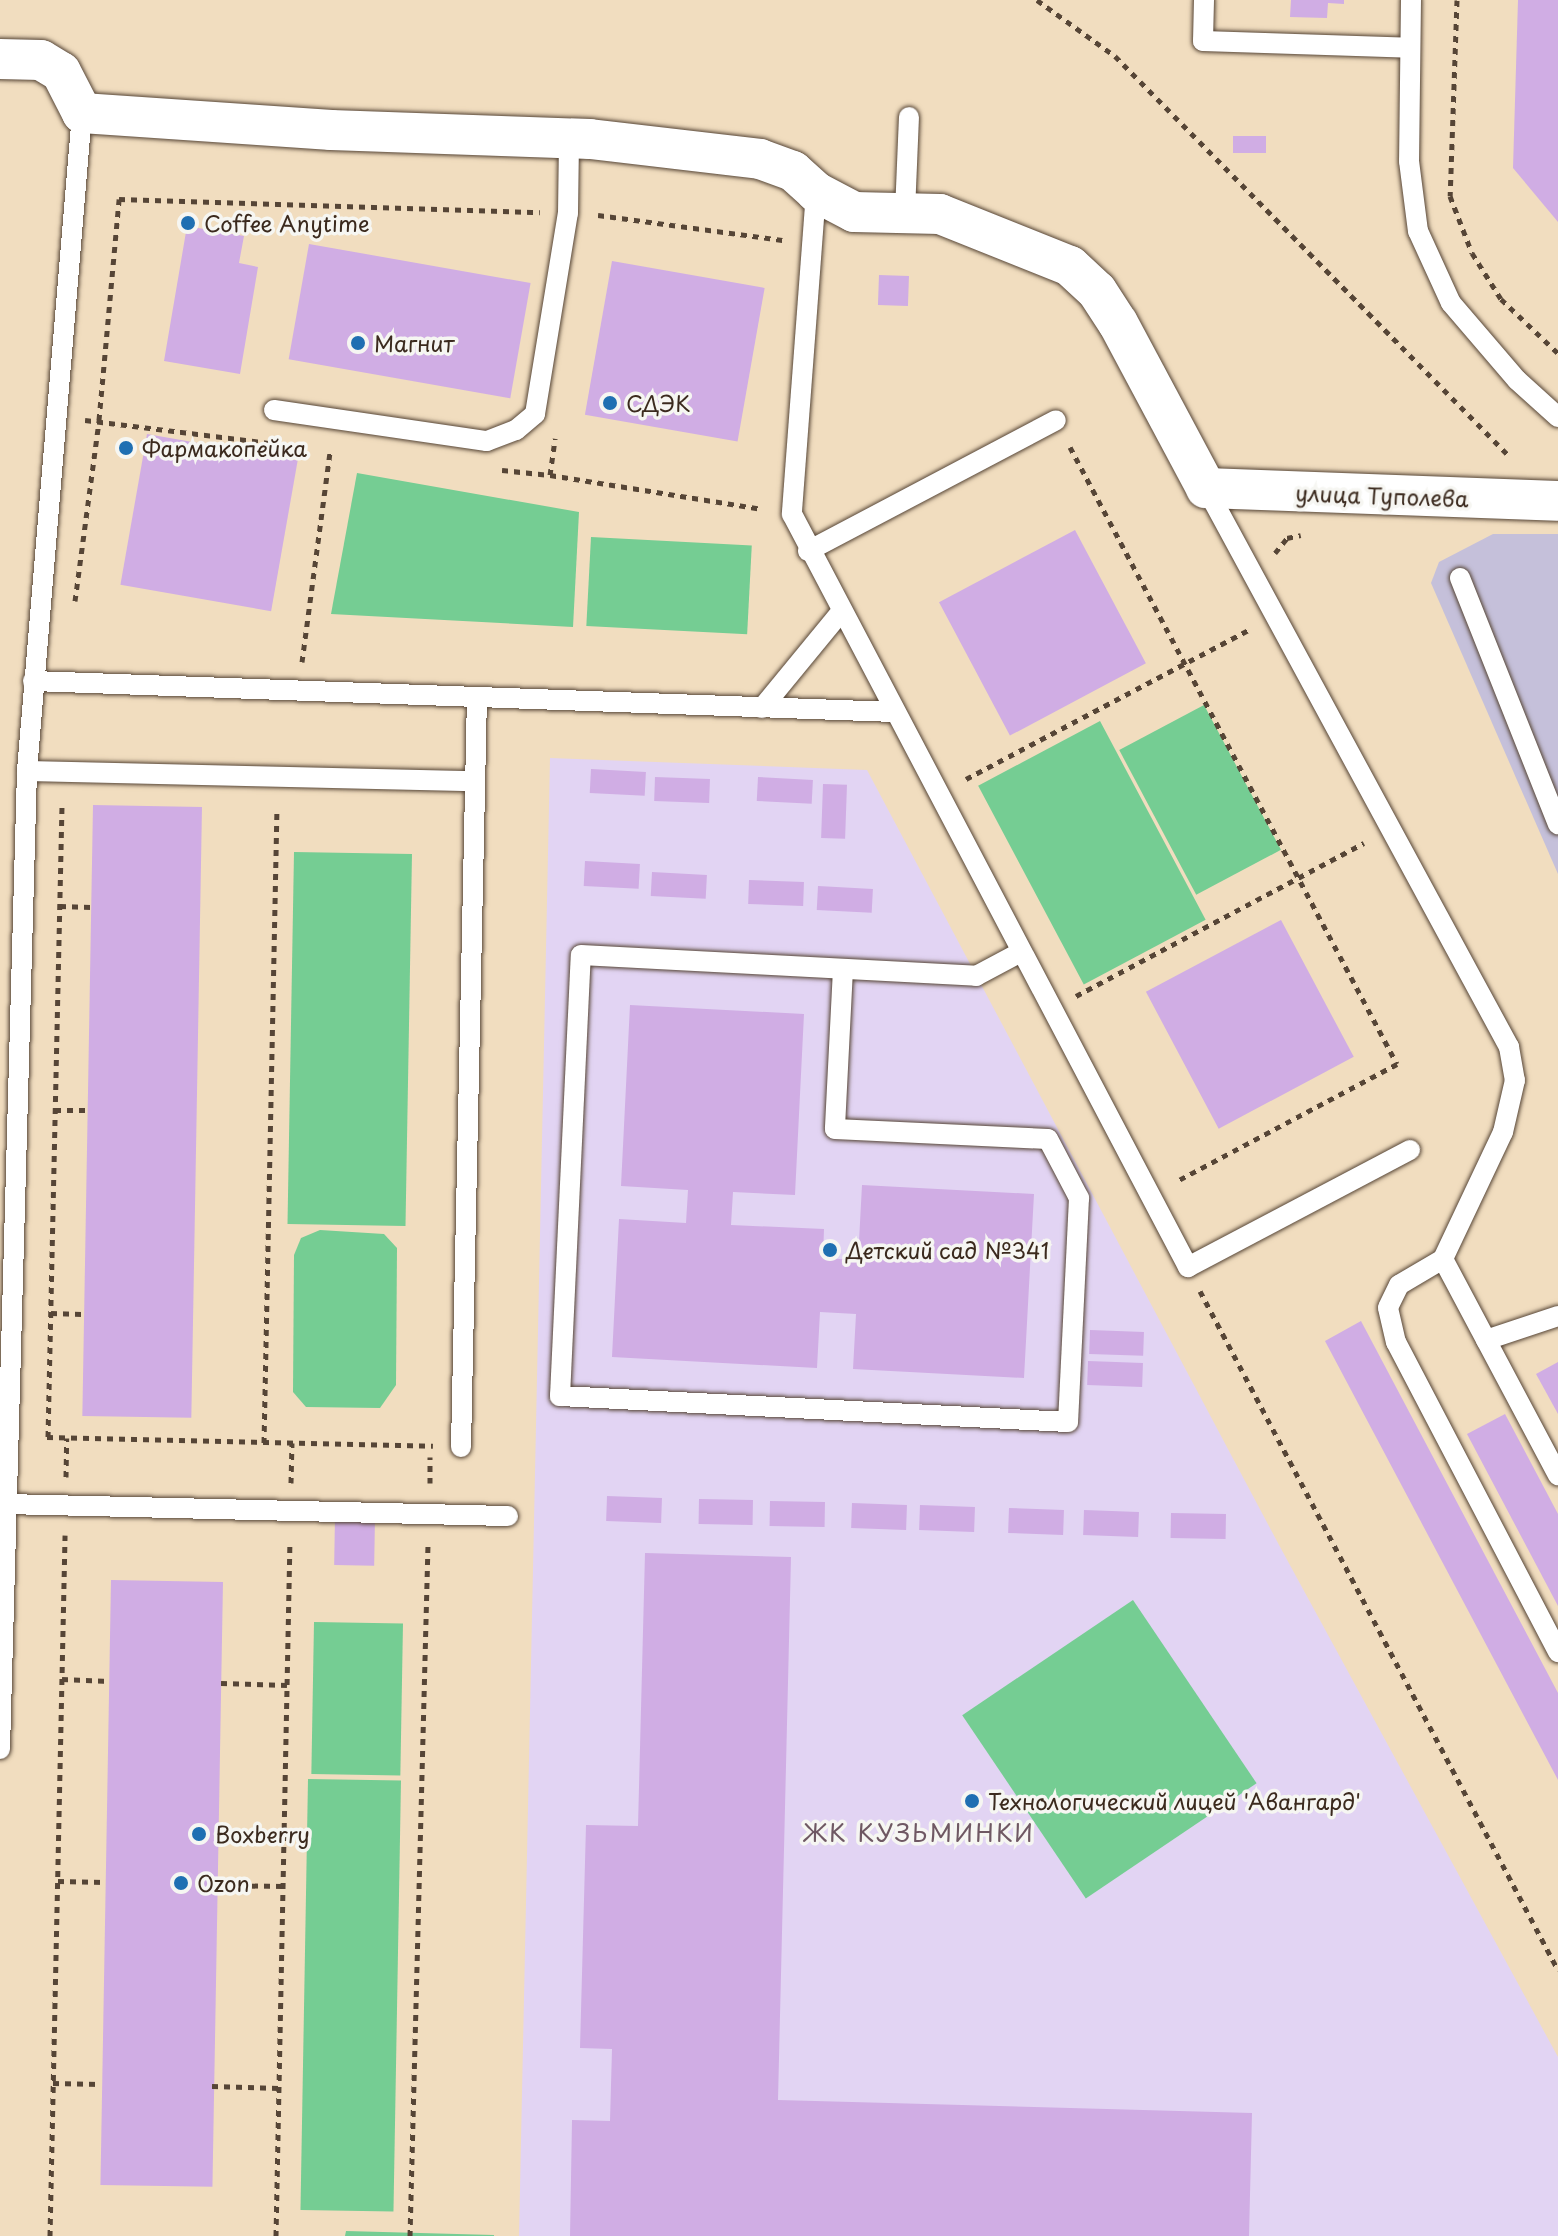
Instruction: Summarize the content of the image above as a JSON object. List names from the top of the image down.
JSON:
{
  "streets": {
    "street": ["улица Туполева"]
  },
  "districts": ["ЖК КУЗЬМИНКИ"],
  "places": [
    "Coffee Anytime",
    "Магнит",
    "СДЭК",
    "Фармакопейка",
    "Детский сад №341",
    "Технологический лицей 'Авангард'",
    "Boxberry",
    "Ozon"
  ]
}
